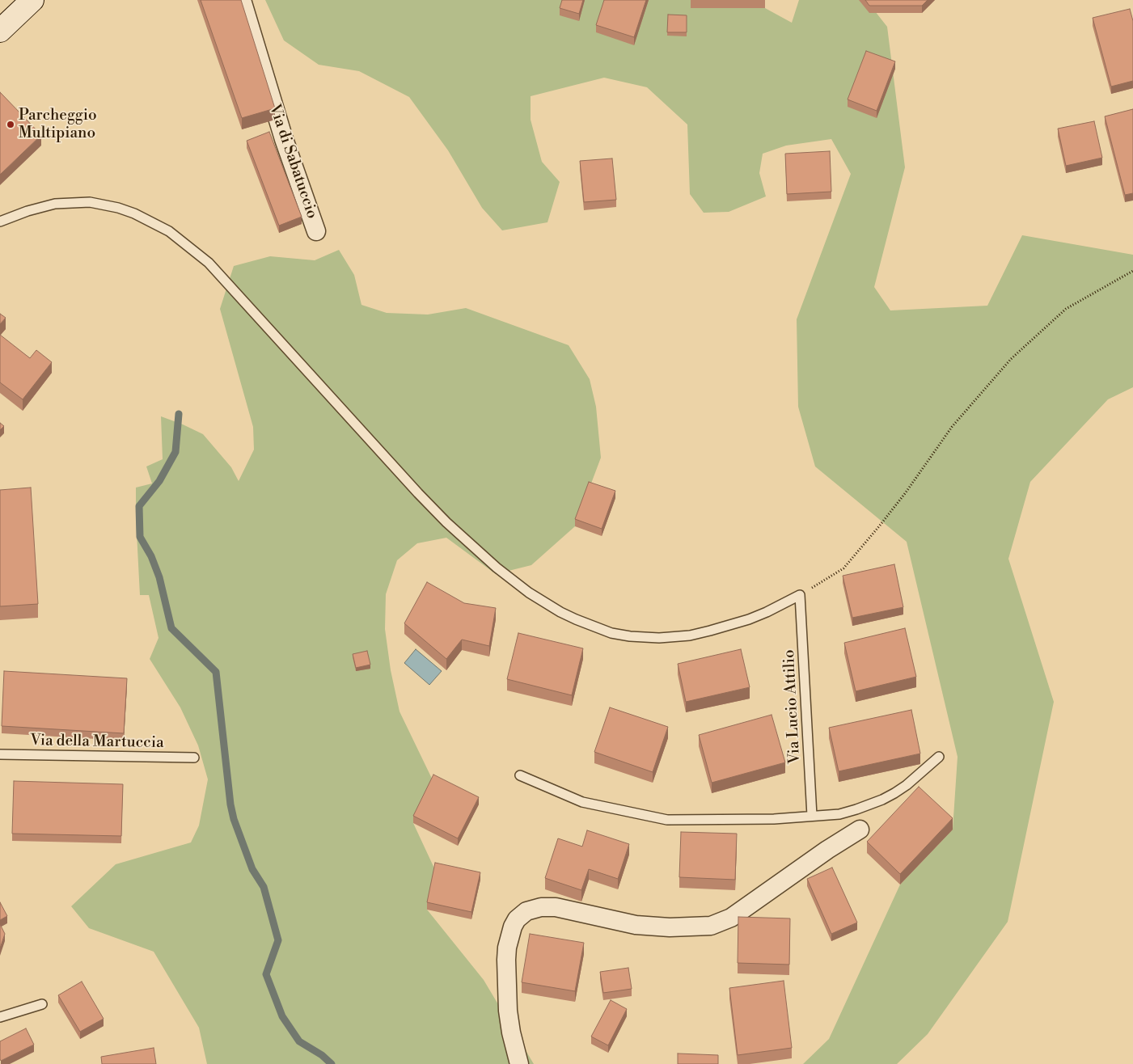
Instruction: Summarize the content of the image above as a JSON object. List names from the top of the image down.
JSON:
{
  "streets": {
    "street": ["Via di Sabatuccio"],
    "lane": ["Via Lucio Attilio", "Via della Martuccia"]
  },
  "places": ["Parcheggio Multipiano"]
}
